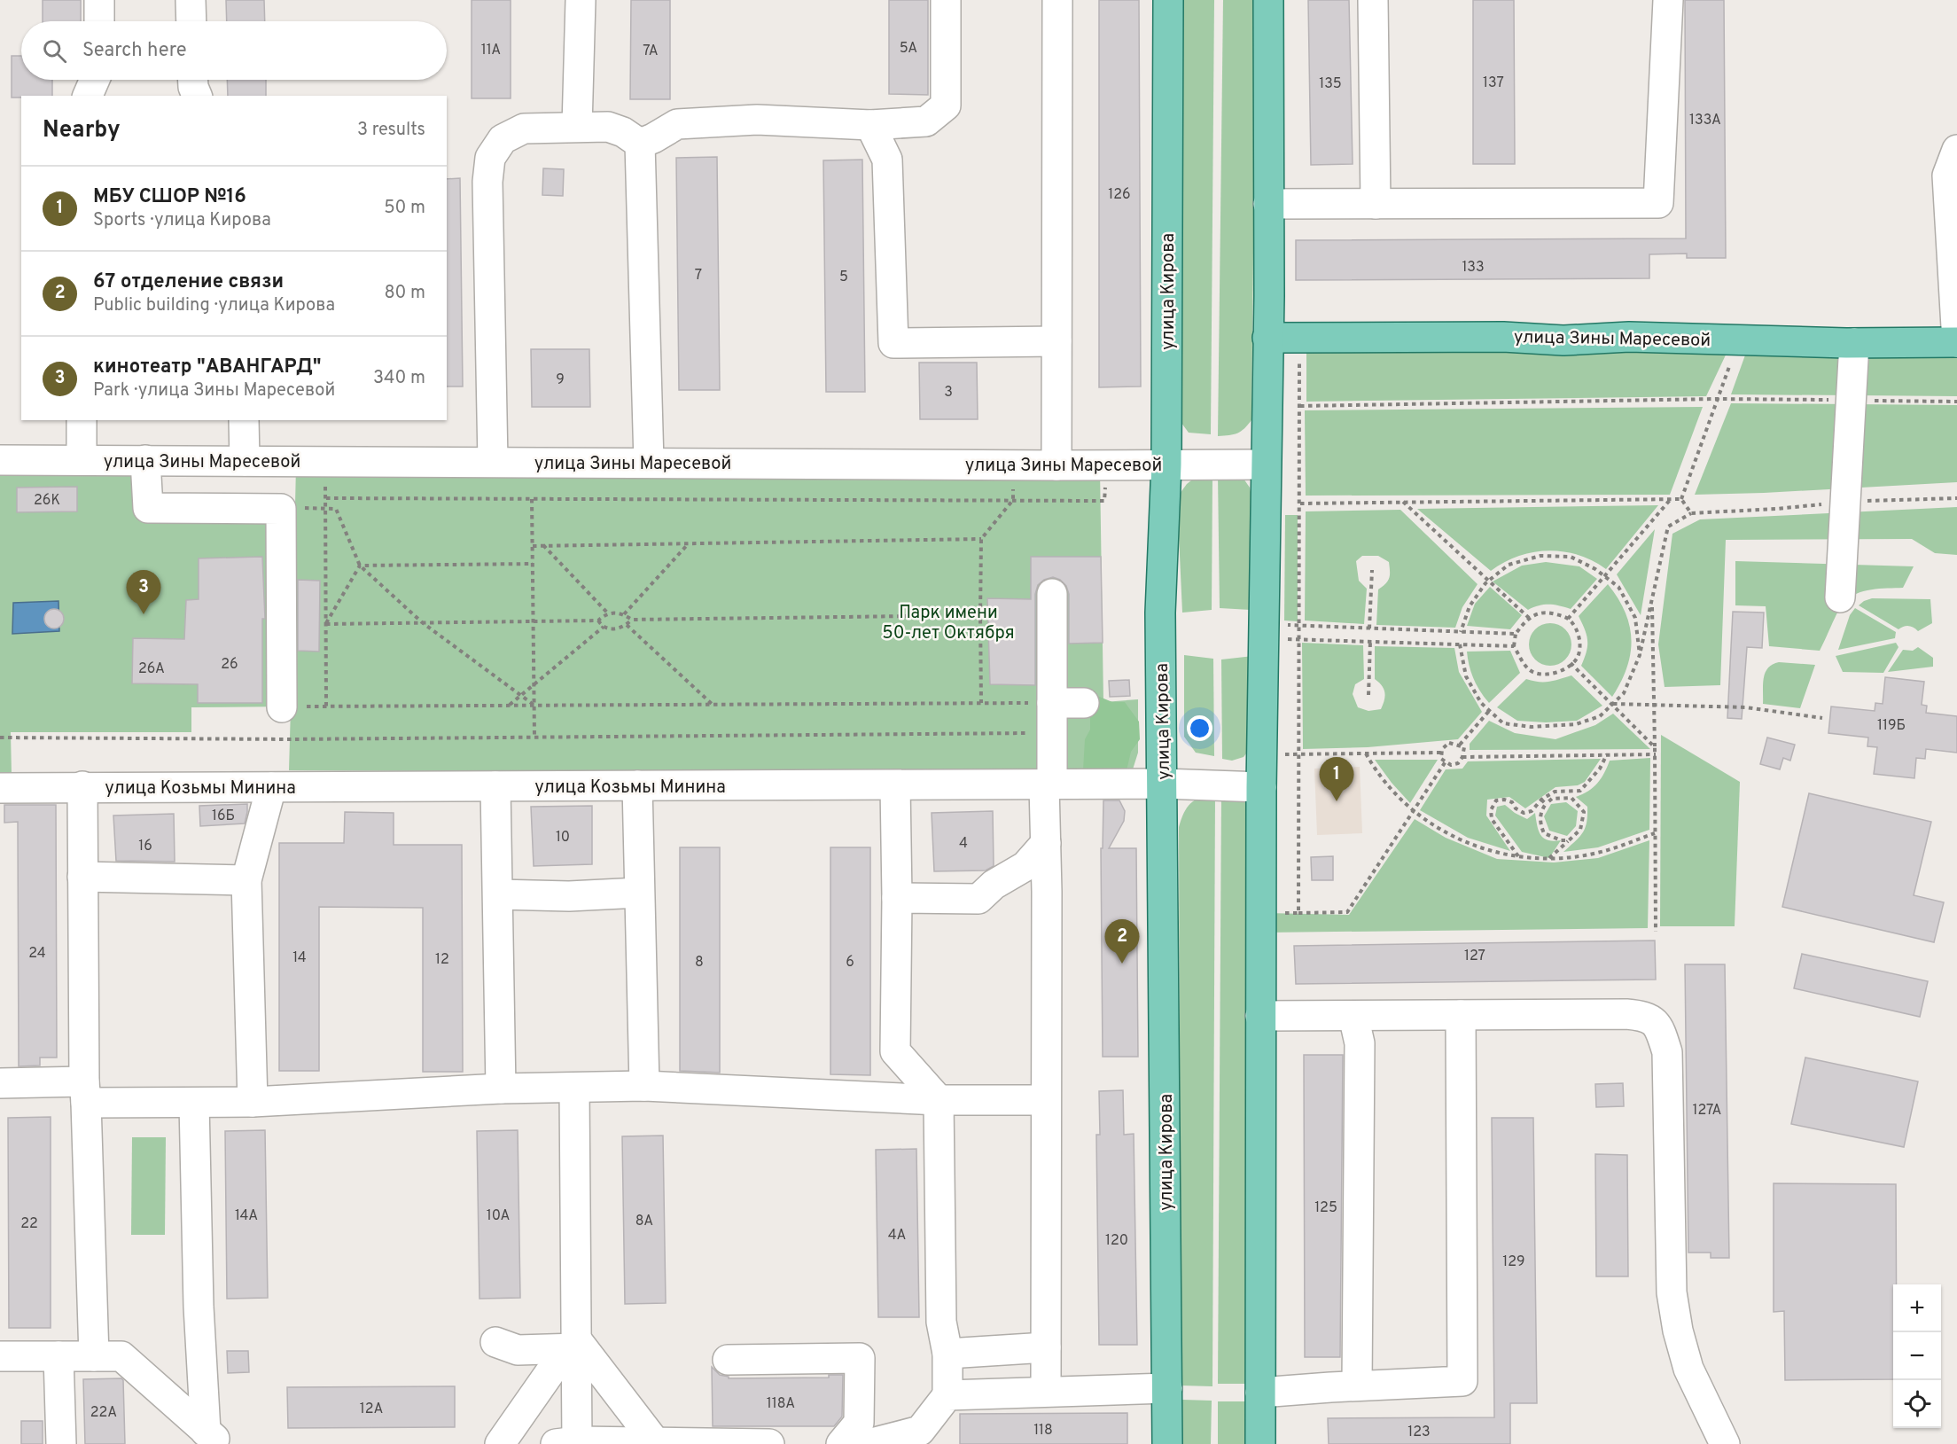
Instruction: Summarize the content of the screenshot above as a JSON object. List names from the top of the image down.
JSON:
{
  "streets": {
    "main road": ["улица Кирова", "улица Зины Маресевой"],
    "street": ["улица Козьмы Минина"]
  },
  "crossings": [
    ["улица Кирова", "улица Зины Маресевой"],
    ["улица Кирова", "улица Козьмы Минина"]
  ],
  "parks": ["Парк имени 50-лет Октября"],
  "house_numbers": [
    "5А",
    "11А",
    "7А",
    "137",
    "135",
    "133А",
    "126",
    "133",
    "7",
    "5",
    "9",
    "3",
    "26К",
    "26",
    "26А",
    "119Б",
    "16Б",
    "10",
    "4",
    "16",
    "24",
    "127",
    "14",
    "12",
    "8",
    "6",
    "127А",
    "125",
    "14А",
    "10А",
    "8А",
    "22",
    "4А",
    "120",
    "129",
    "118А",
    "12А",
    "22А",
    "118",
    "123"
  ],
  "page": {
    "search": "Search here",
    "heading": ["Nearby", "3 results"],
    "list": [
      {
        "mark": "1",
        "name": "МБУ СШОР №16",
        "note": "Sports · улица Кирова",
        "value": "50 m"
      },
      {
        "mark": "2",
        "name": "67 отделение связи",
        "note": "Public building · улица Кирова",
        "value": "80 m"
      },
      {
        "mark": "3",
        "name": "кинотеатр \"АВАНГАРД\"",
        "note": "Park · улица Зины Маресевой",
        "value": "340 m"
      }
    ],
    "pins": ["3", "1", "2"],
    "map_buttons": ["+", "−"]
  }
}
